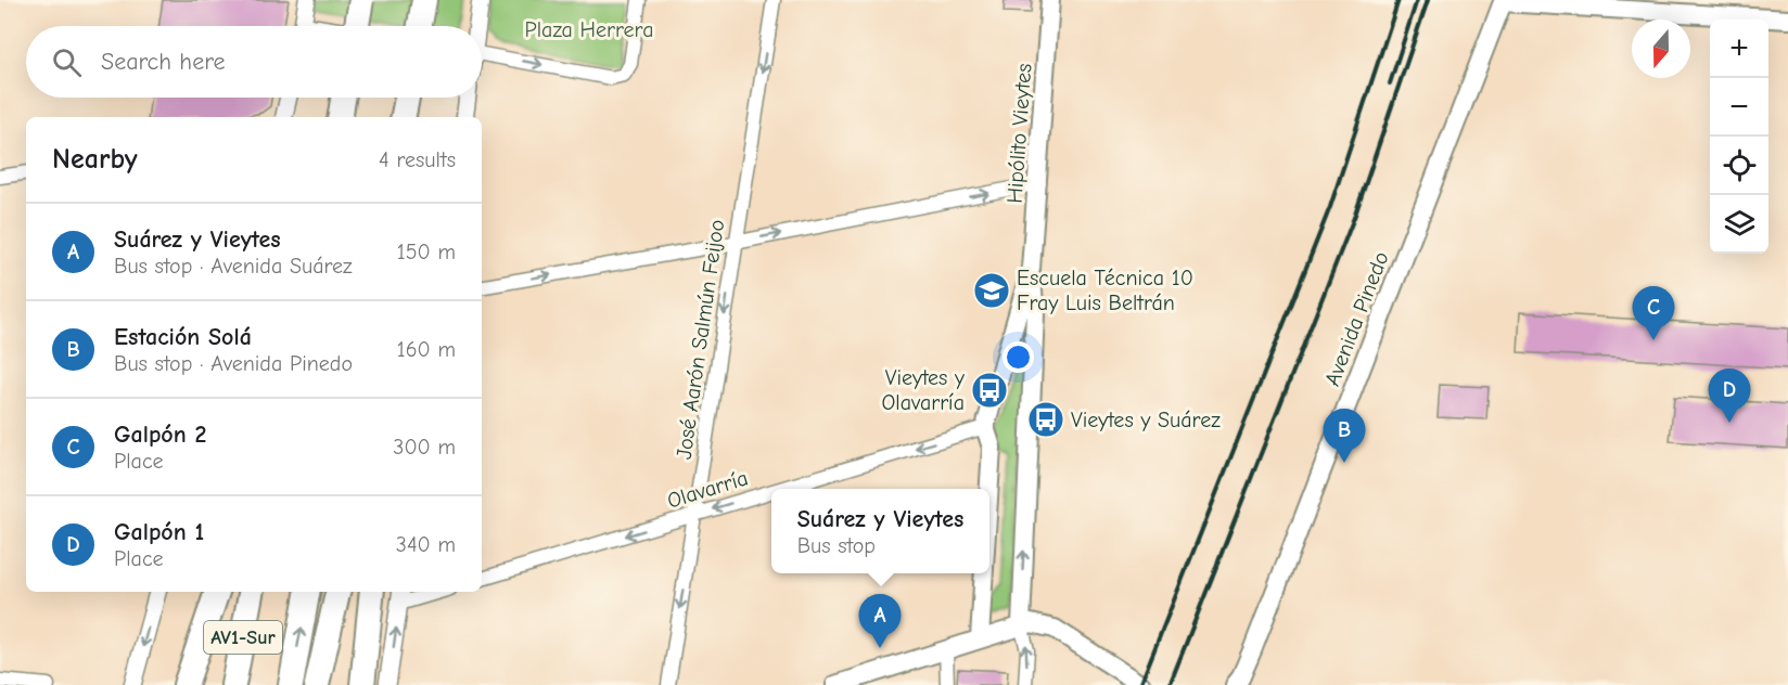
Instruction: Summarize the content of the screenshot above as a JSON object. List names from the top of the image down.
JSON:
{
  "streets": {
    "highway": ["AV1-Sur"],
    "main road": ["Hipólito Vieytes", "Avenida Pinedo"],
    "street": ["José Aarón Salmún Feijoo", "Olavarría"]
  },
  "crossings": [
    ["Hipólito Vieytes", "Olavarría"],
    ["José Aarón Salmún Feijoo", "Olavarría"]
  ],
  "one_way": ["José Aarón Salmún Feijoo", "Olavarría"],
  "parks": ["Plaza Herrera"],
  "places": {
    "school or university": ["Escuela Técnica 10 Fray Luis Beltrán"],
    "bus stop": ["Vieytes y Olavarría", "Vieytes y Suárez"]
  },
  "north": "bottom",
  "page": {
    "map_buttons": ["+", "−"],
    "search": "Search here",
    "heading": ["Nearby", "4 results"],
    "list": [
      {
        "mark": "A",
        "name": "Suárez y Vieytes",
        "note": "Bus stop · Avenida Suárez",
        "value": "150 m"
      },
      {
        "mark": "B",
        "name": "Estación Solá",
        "note": "Bus stop · Avenida Pinedo",
        "value": "160 m"
      },
      {
        "mark": "C",
        "name": "Galpón 2",
        "note": "Place",
        "value": "300 m"
      },
      {
        "mark": "D",
        "name": "Galpón 1",
        "note": "Place",
        "value": "340 m"
      }
    ],
    "pins": [
      "C",
      "D",
      "B",
      "A"
    ],
    "popup": ["Suárez y Vieytes", "Bus stop"]
  }
}
